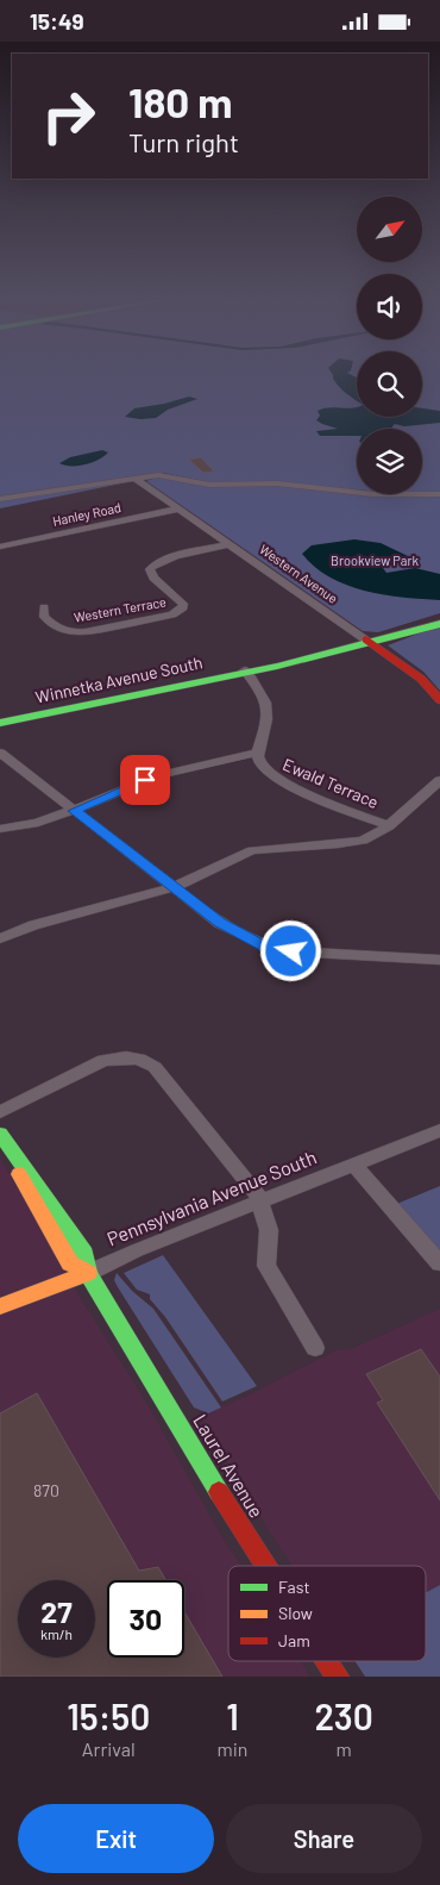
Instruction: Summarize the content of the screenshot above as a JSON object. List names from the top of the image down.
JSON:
{
  "streets": {
    "street": [
      "Hanley Road",
      "Western Avenue",
      "Western Terrace",
      "Winnetka Avenue South",
      "Ewald Terrace",
      "Pennsylvania Avenue South",
      "Laurel Avenue"
    ]
  },
  "crossings": [
    ["Hanley Road", "Western Avenue"],
    ["Western Avenue", "Western Terrace"],
    ["Western Avenue", "Winnetka Avenue South"],
    ["Pennsylvania Avenue South", "Laurel Avenue"]
  ],
  "parks": ["Brookview Park"],
  "house_numbers": ["870"],
  "legend": ["Fast", "Slow", "Jam"],
  "north": "top right",
  "page": {
    "status": "15:49",
    "turn": ["180 m", "Turn right"],
    "speed": "27 km/h",
    "limit": "30",
    "eta": [
      "15:50",
      "Arrival",
      "1",
      "min",
      "230",
      "m"
    ],
    "buttons": ["Exit", "Share"]
  }
}
